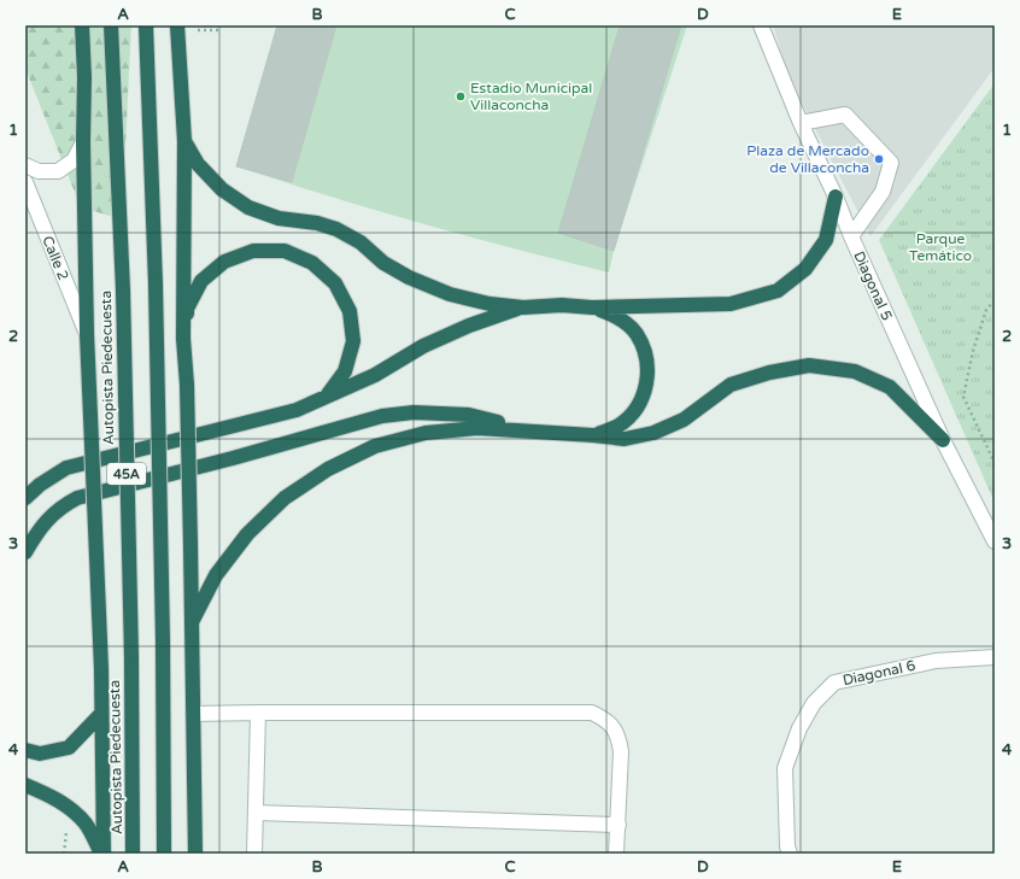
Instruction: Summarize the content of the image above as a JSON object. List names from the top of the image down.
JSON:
{
  "streets": {
    "highway": ["Autopista Piedecuesta", "45A"],
    "street": ["Calle 2", "Diagonal 5", "Diagonal 6"]
  },
  "parks": ["Parque Temático"],
  "places": ["Estadio Municipal Villaconcha", "Plaza de Mercado de Villaconcha"],
  "grid": {
    "columns": [
      "A",
      "B",
      "C",
      "D",
      "E"
    ],
    "rows": [
      "1",
      "2",
      "3",
      "4"
    ]
  }
}
